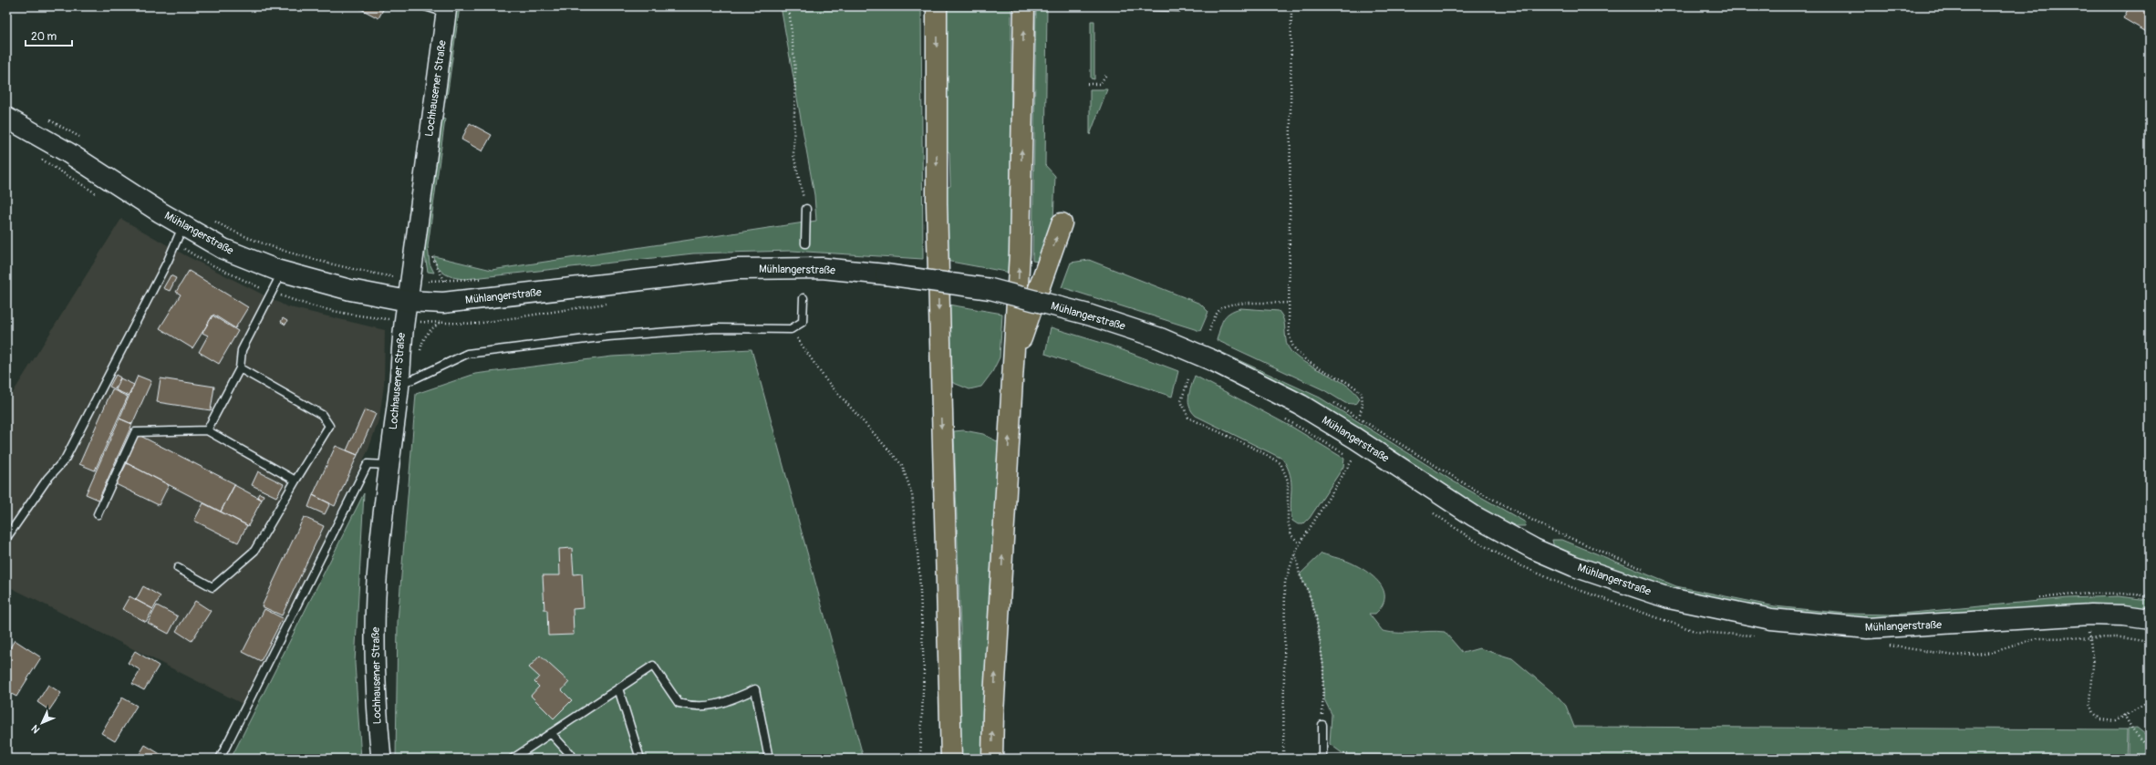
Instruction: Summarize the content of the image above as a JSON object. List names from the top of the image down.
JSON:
{
  "streets": {
    "main road": ["Mühlangerstraße"],
    "street": ["Lochhausener Straße"]
  },
  "crossings": [
    ["Lochhausener Straße", "Mühlangerstraße"]
  ],
  "scale_bar": "20 m",
  "north": "bottom left"
}
